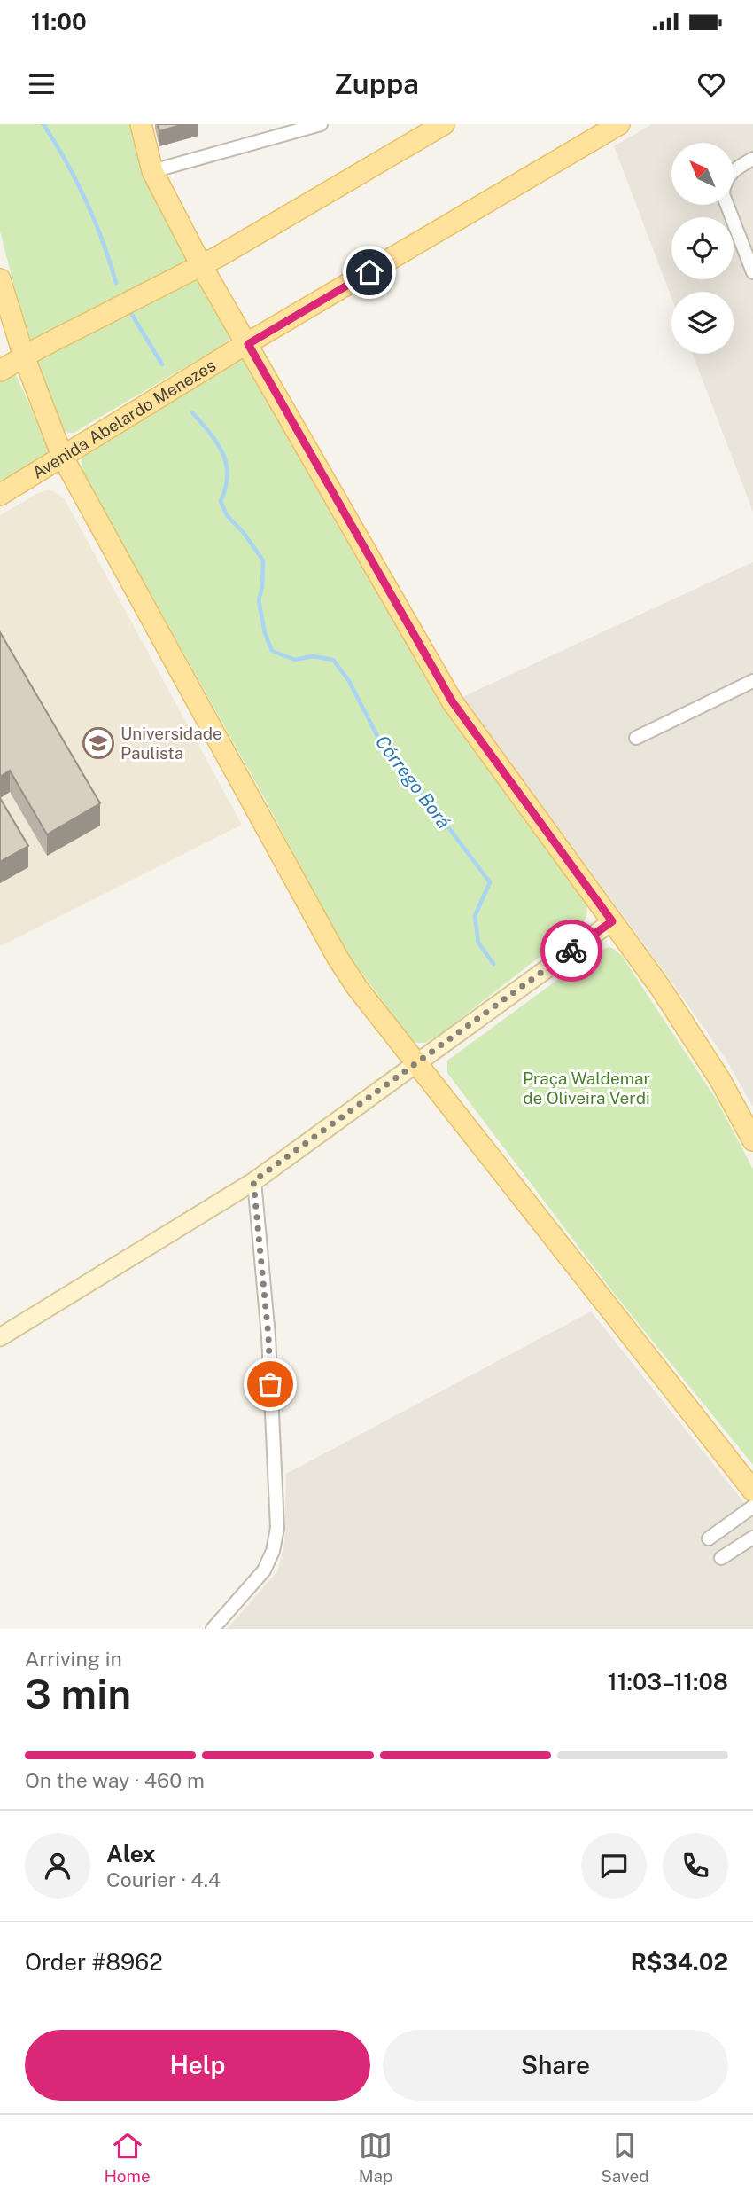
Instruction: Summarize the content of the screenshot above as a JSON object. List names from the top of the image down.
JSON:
{
  "streets": {
    "main road": ["Avenida Abelardo Menezes"]
  },
  "water": ["Córrego Borá"],
  "parks": ["Praça Waldemar de Oliveira Verdi"],
  "places": {
    "school or university": ["Universidade Paulista"]
  },
  "north": "top left",
  "page": {
    "status": "11:00",
    "header": "Zuppa",
    "heading": ["3 min", "Arriving in", "11:03–11:08"],
    "panel": [
      "Alex",
      "Courier · 4.4",
      "Order #8962",
      "R$34.02"
    ],
    "bar": "On the way · 460 m",
    "buttons": ["Help", "Share"],
    "tabs": ["Home", "Map", "Saved"]
  }
}
